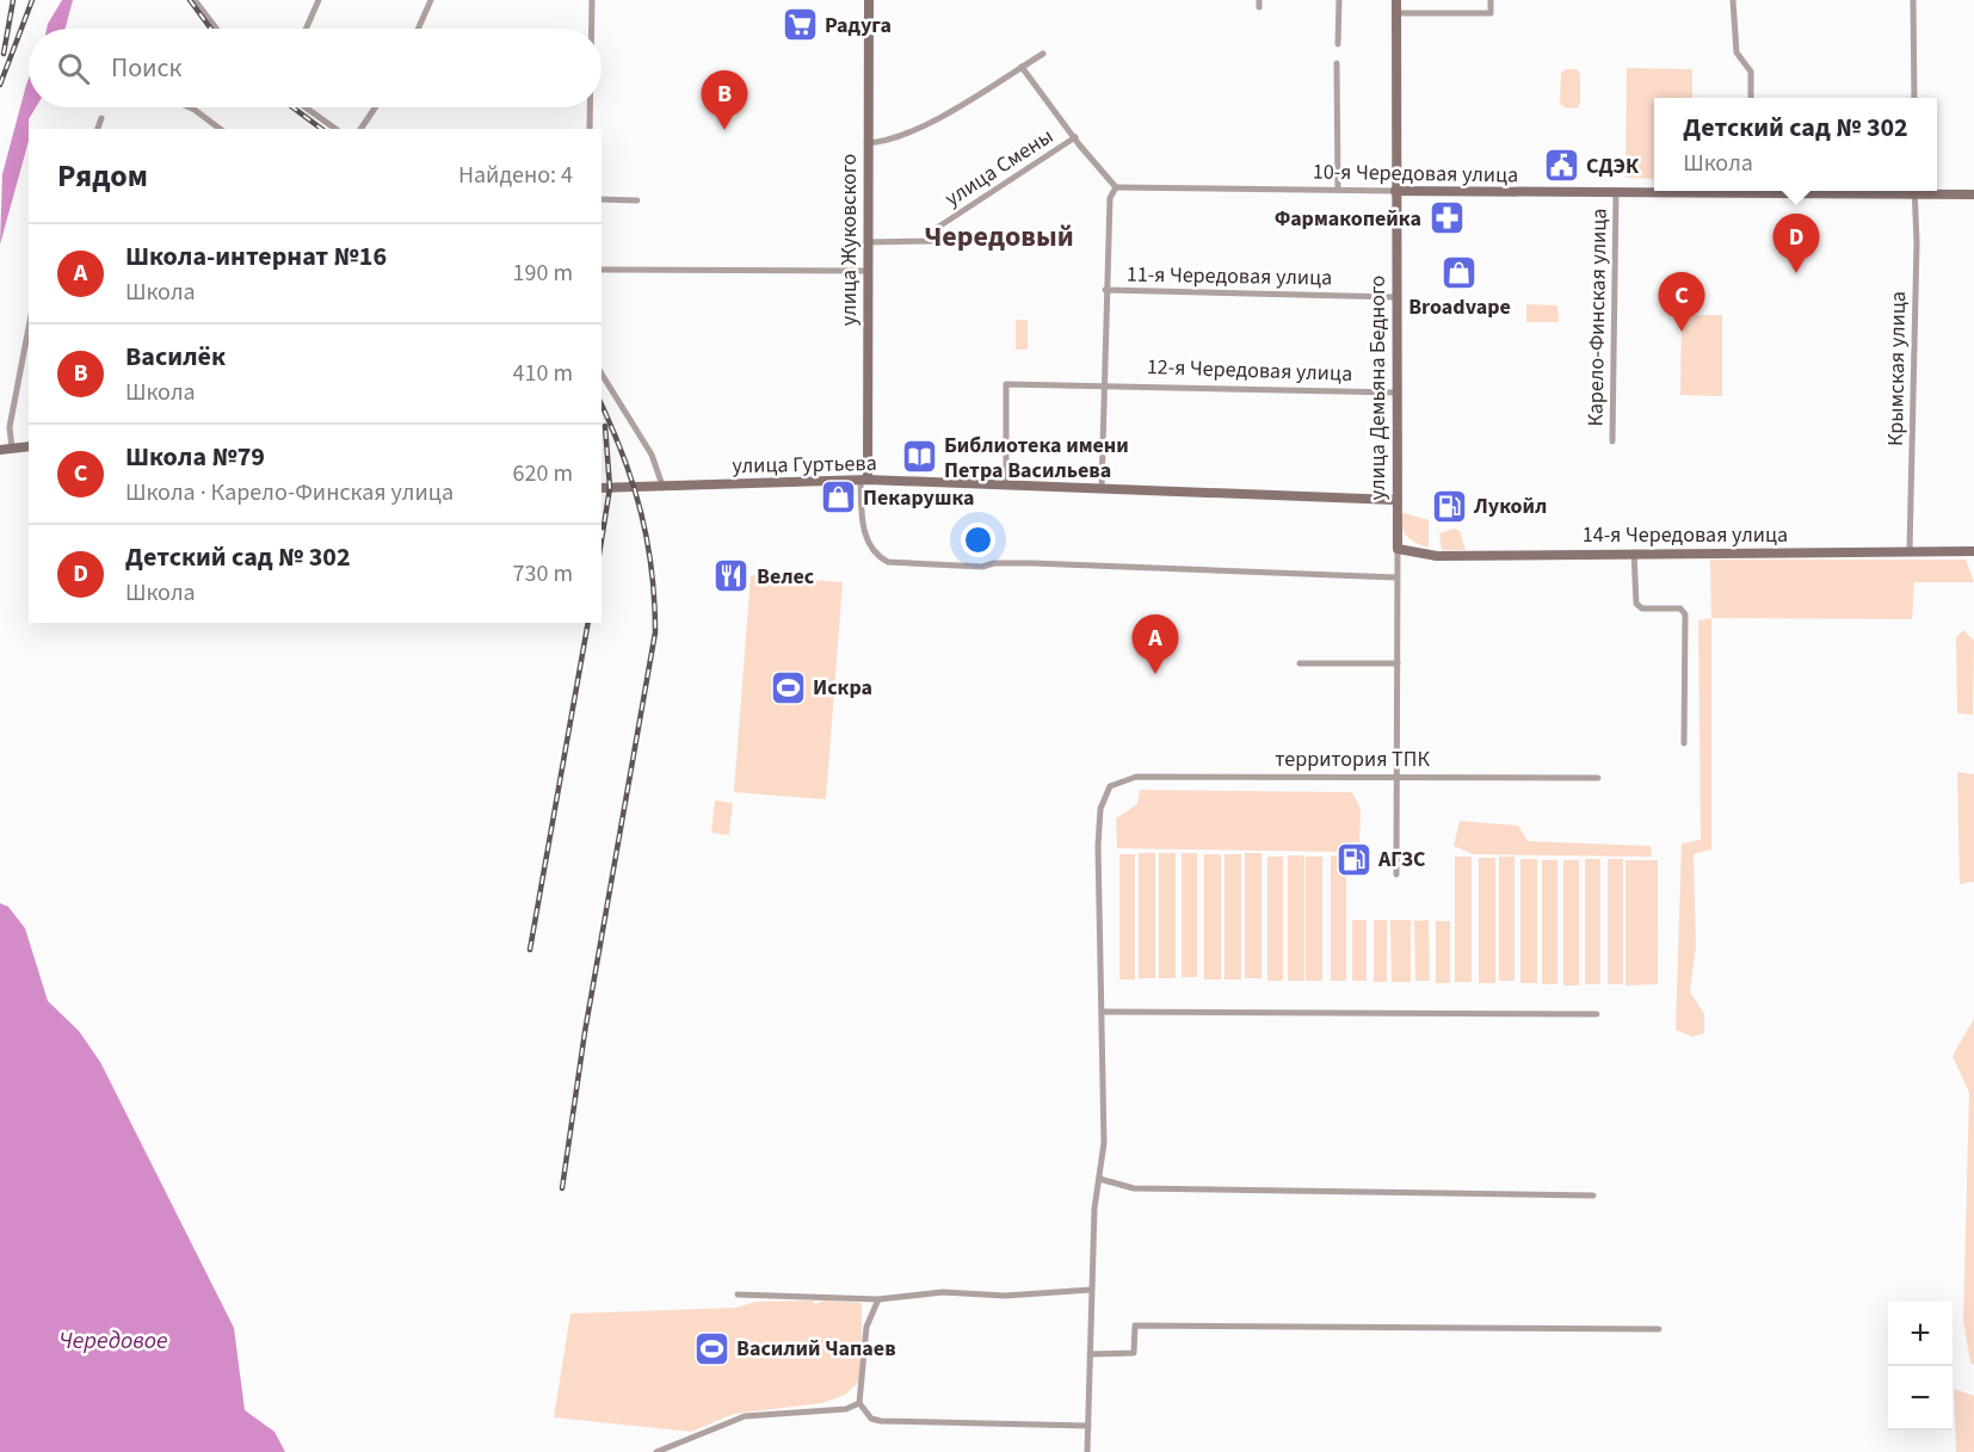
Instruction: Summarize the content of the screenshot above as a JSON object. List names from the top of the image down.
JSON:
{
  "streets": {
    "main road": [
      "10-я Чередовая улица",
      "улица Жуковского",
      "улица Демьяна Бедного",
      "улица Гуртьева",
      "14-я Чередовая улица"
    ],
    "street": [
      "улица Смены",
      "11-я Чередовая улица",
      "Карело-Финская улица",
      "Крымская улица",
      "12-я Чередовая улица",
      "территория ТПК"
    ]
  },
  "crossings": [
    ["улица Смены", "улица Жуковского"],
    ["10-я Чередовая улица", "Карело-Финская улица"],
    ["10-я Чередовая улица", "улица Демьяна Бедного"],
    ["улица Жуковского", "улица Демьяна Бедного"],
    ["улица Жуковского", "улица Гуртьева"],
    ["11-я Чередовая улица", "улица Демьяна Бедного"],
    ["Крымская улица", "14-я Чередовая улица"],
    ["12-я Чередовая улица", "улица Демьяна Бедного"],
    ["12-я Чередовая улица", "улица Гуртьева"],
    ["улица Демьяна Бедного", "улица Гуртьева"],
    ["улица Демьяна Бедного", "14-я Чередовая улица"],
    ["улица Демьяна Бедного", "территория ТПК"]
  ],
  "districts": ["Чередовый"],
  "water": ["Чередовое"],
  "places": {
    "supermarket": ["Радуга"],
    "public building": ["СДЭК"],
    "pharmacy": ["Фармакопейка"],
    "shop": ["Broadvape", "Пекарушка"],
    "library": ["Библиотека имени Петра Васильева"],
    "fuel station": ["Лукойл", "АГЗС"],
    "restaurant": ["Велес"],
    "sports": ["Искра", "Василий Чапаев"]
  },
  "page": {
    "search": "Поиск",
    "pins": [
      "B",
      "D",
      "C",
      "A"
    ],
    "popup": ["Детский сад № 302", "Школа"],
    "heading": ["Рядом", "Найдено: 4"],
    "list": [
      {
        "mark": "A",
        "name": "Школа-интернат №16",
        "note": "Школа",
        "value": "190 m"
      },
      {
        "mark": "B",
        "name": "Василёк",
        "note": "Школа",
        "value": "410 m"
      },
      {
        "mark": "C",
        "name": "Школа №79",
        "note": "Школа · Карело-Финская улица",
        "value": "620 m"
      },
      {
        "mark": "D",
        "name": "Детский сад № 302",
        "note": "Школа",
        "value": "730 m"
      }
    ],
    "map_buttons": ["+", "−"]
  }
}
